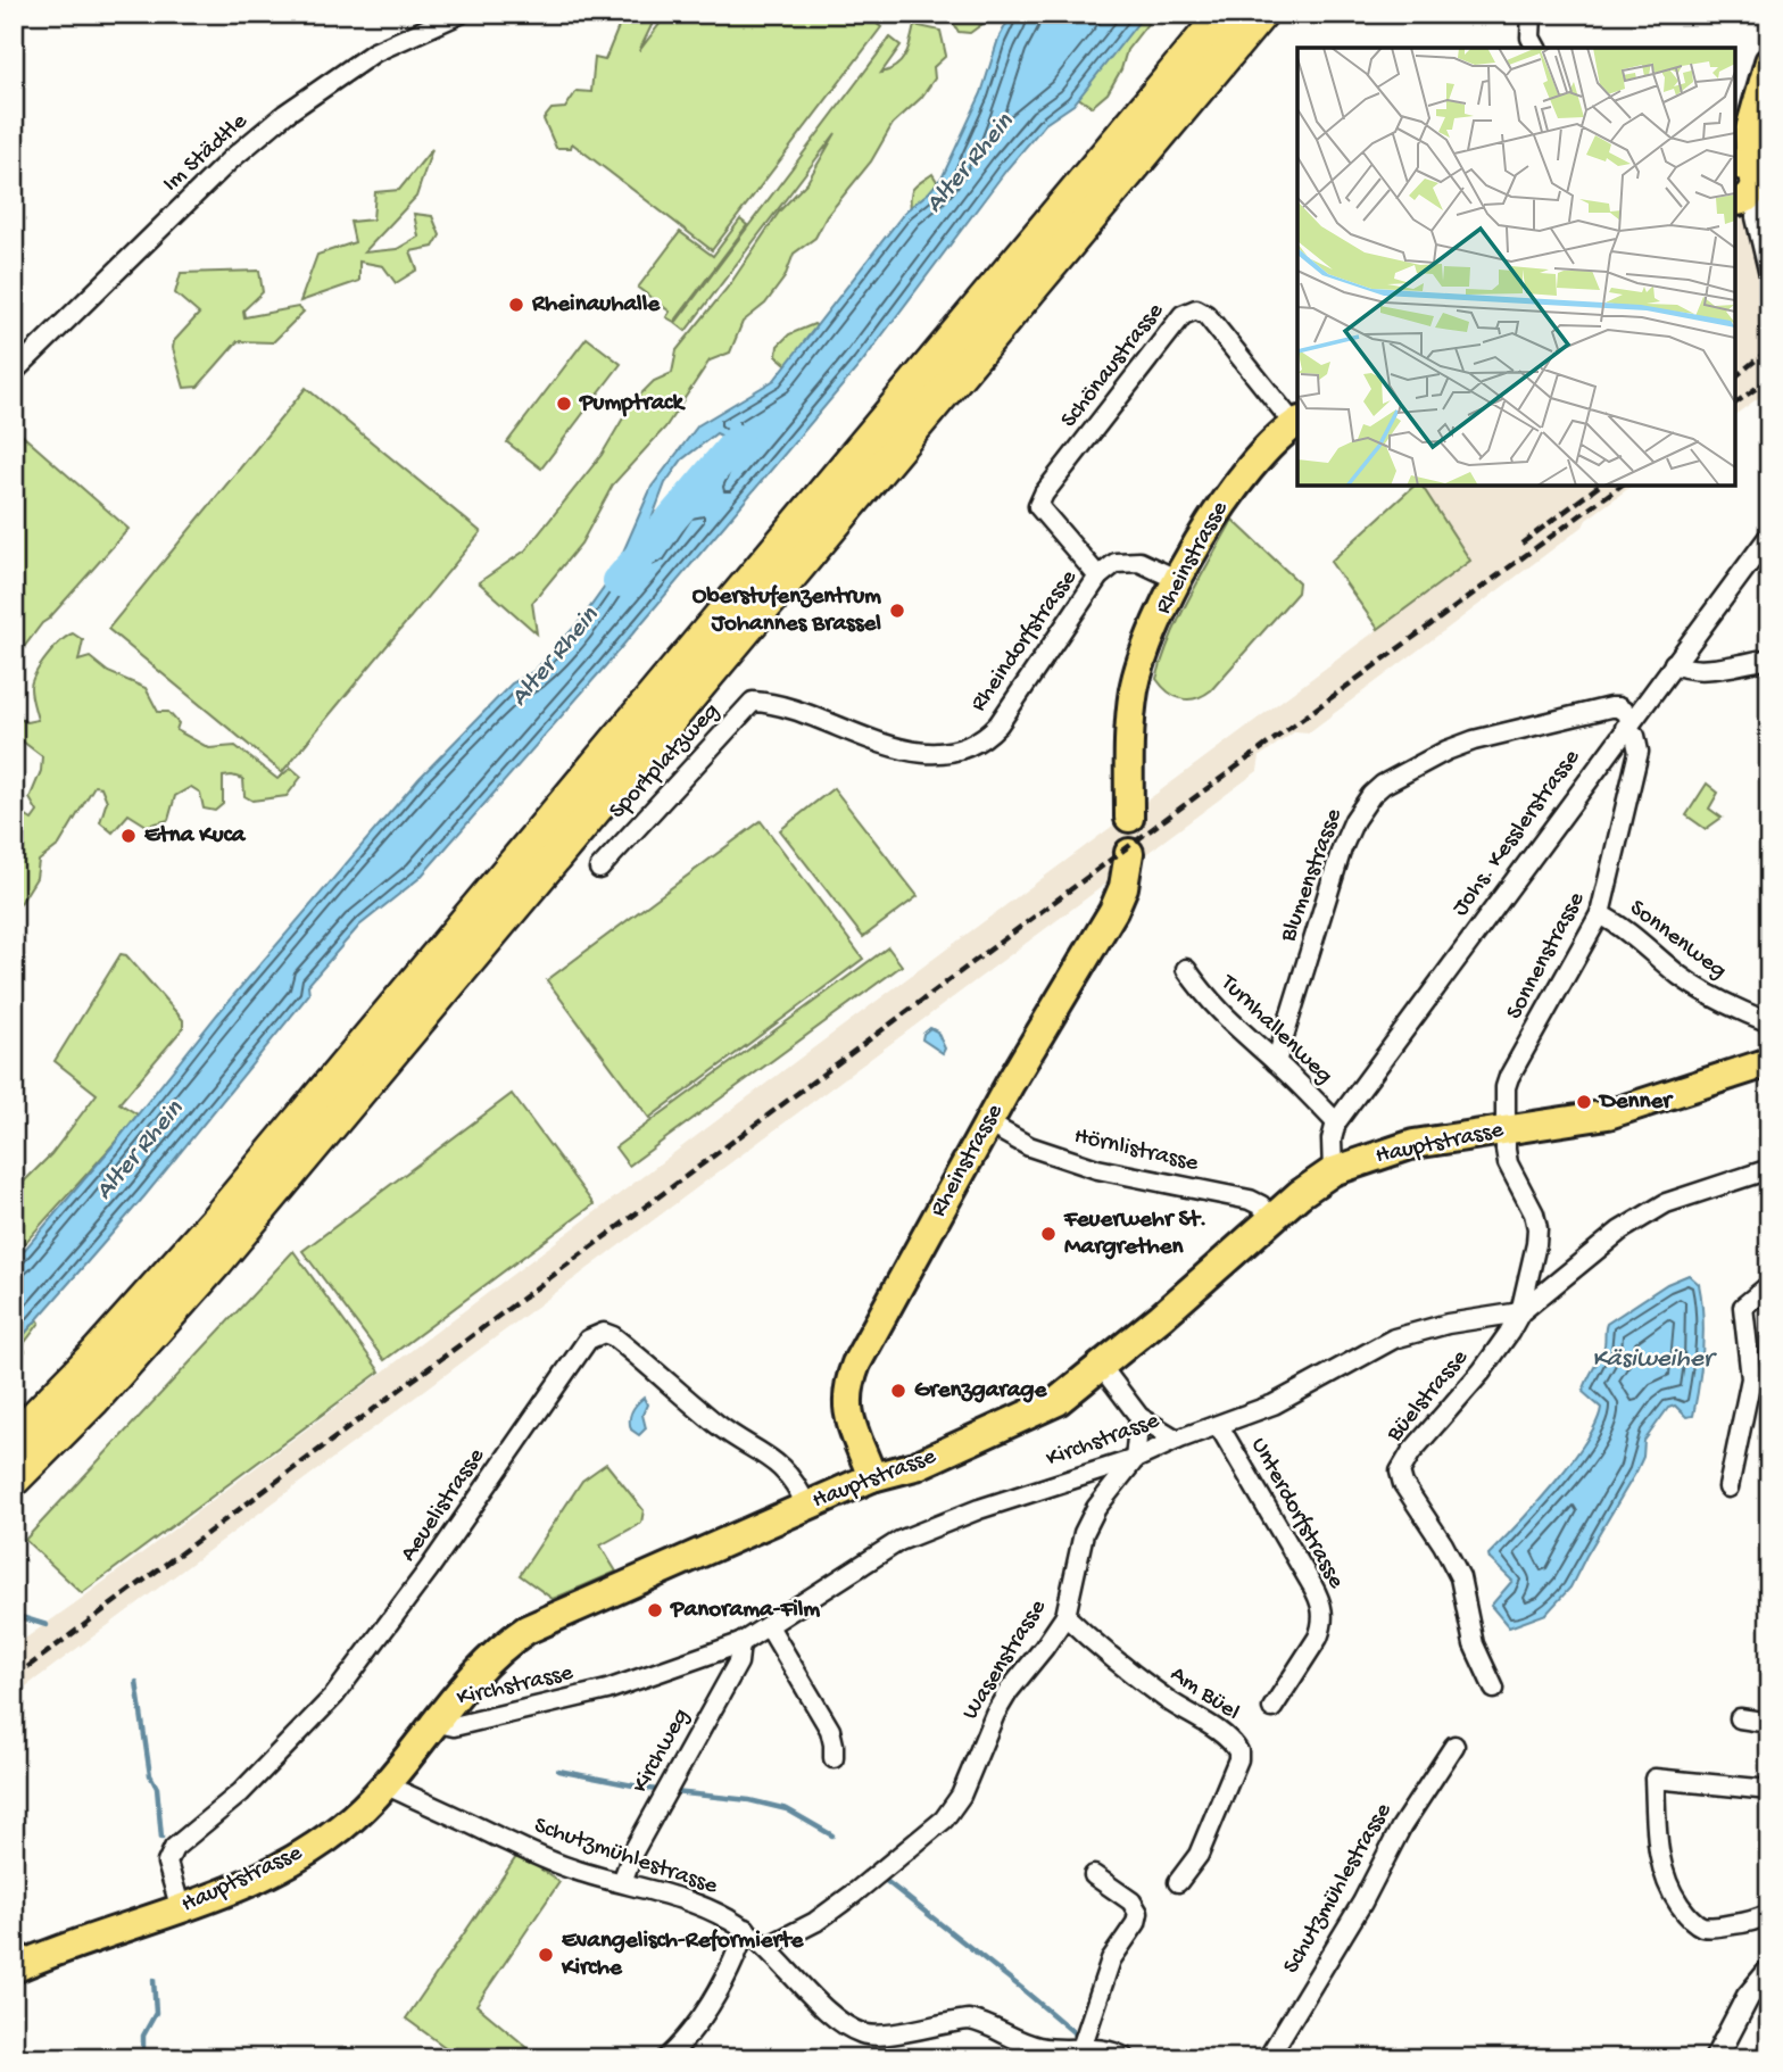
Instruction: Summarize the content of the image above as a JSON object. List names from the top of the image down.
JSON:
{
  "streets": {
    "main road": ["Rheinstrasse", "Hauptstrasse"],
    "street": [
      "Im Städtle",
      "Schönaustrasse",
      "Rheindorfstrasse",
      "Sportplatzweg",
      "Johs. Kesslerstrasse",
      "Blumenstrasse",
      "Sonnenweg",
      "Sonnenstrasse",
      "Turnhallenweg",
      "Hörnlistrasse",
      "Büelstrasse",
      "Kirchstrasse",
      "Aeuelistrasse",
      "Unterdorfstrasse",
      "Wasenstrasse",
      "Am Büel",
      "Kirchweg",
      "Schutzmühlestrasse"
    ]
  },
  "crossings": [
    ["Schönaustrasse", "Rheinstrasse"],
    ["Schönaustrasse", "Rheindorfstrasse"],
    ["Rheinstrasse", "Rheindorfstrasse"],
    ["Rheinstrasse", "Hauptstrasse"],
    ["Rheinstrasse", "Hörnlistrasse"],
    ["Rheindorfstrasse", "Sportplatzweg"],
    ["Johs. Kesslerstrasse", "Blumenstrasse"],
    ["Johs. Kesslerstrasse", "Sonnenstrasse"],
    ["Johs. Kesslerstrasse", "Turnhallenweg"],
    ["Blumenstrasse", "Sonnenstrasse"],
    ["Blumenstrasse", "Turnhallenweg"],
    ["Sonnenweg", "Sonnenstrasse"],
    ["Sonnenstrasse", "Hauptstrasse"],
    ["Sonnenstrasse", "Büelstrasse"],
    ["Hauptstrasse", "Hörnlistrasse"],
    ["Hauptstrasse", "Büelstrasse"],
    ["Hauptstrasse", "Kirchstrasse"],
    ["Hauptstrasse", "Aeuelistrasse"],
    ["Hauptstrasse", "Schutzmühlestrasse"],
    ["Büelstrasse", "Kirchstrasse"],
    ["Kirchstrasse", "Unterdorfstrasse"],
    ["Kirchstrasse", "Wasenstrasse"],
    ["Kirchstrasse", "Kirchweg"],
    ["Wasenstrasse", "Am Büel"],
    ["Wasenstrasse", "Schutzmühlestrasse"],
    ["Kirchweg", "Schutzmühlestrasse"]
  ],
  "water": ["Alter Rhein", "Käsiweiher"],
  "places": [
    "Rheinauhalle",
    "Pumptrack",
    "Oberstufenzentrum Johannes Brassel",
    "Etna Kuca",
    "Denner",
    "Feuerwehr St. Margrethen",
    "Grenzgarage",
    "Panorama-Film",
    "Evangelisch-Reformierte Kirche"
  ]
}
